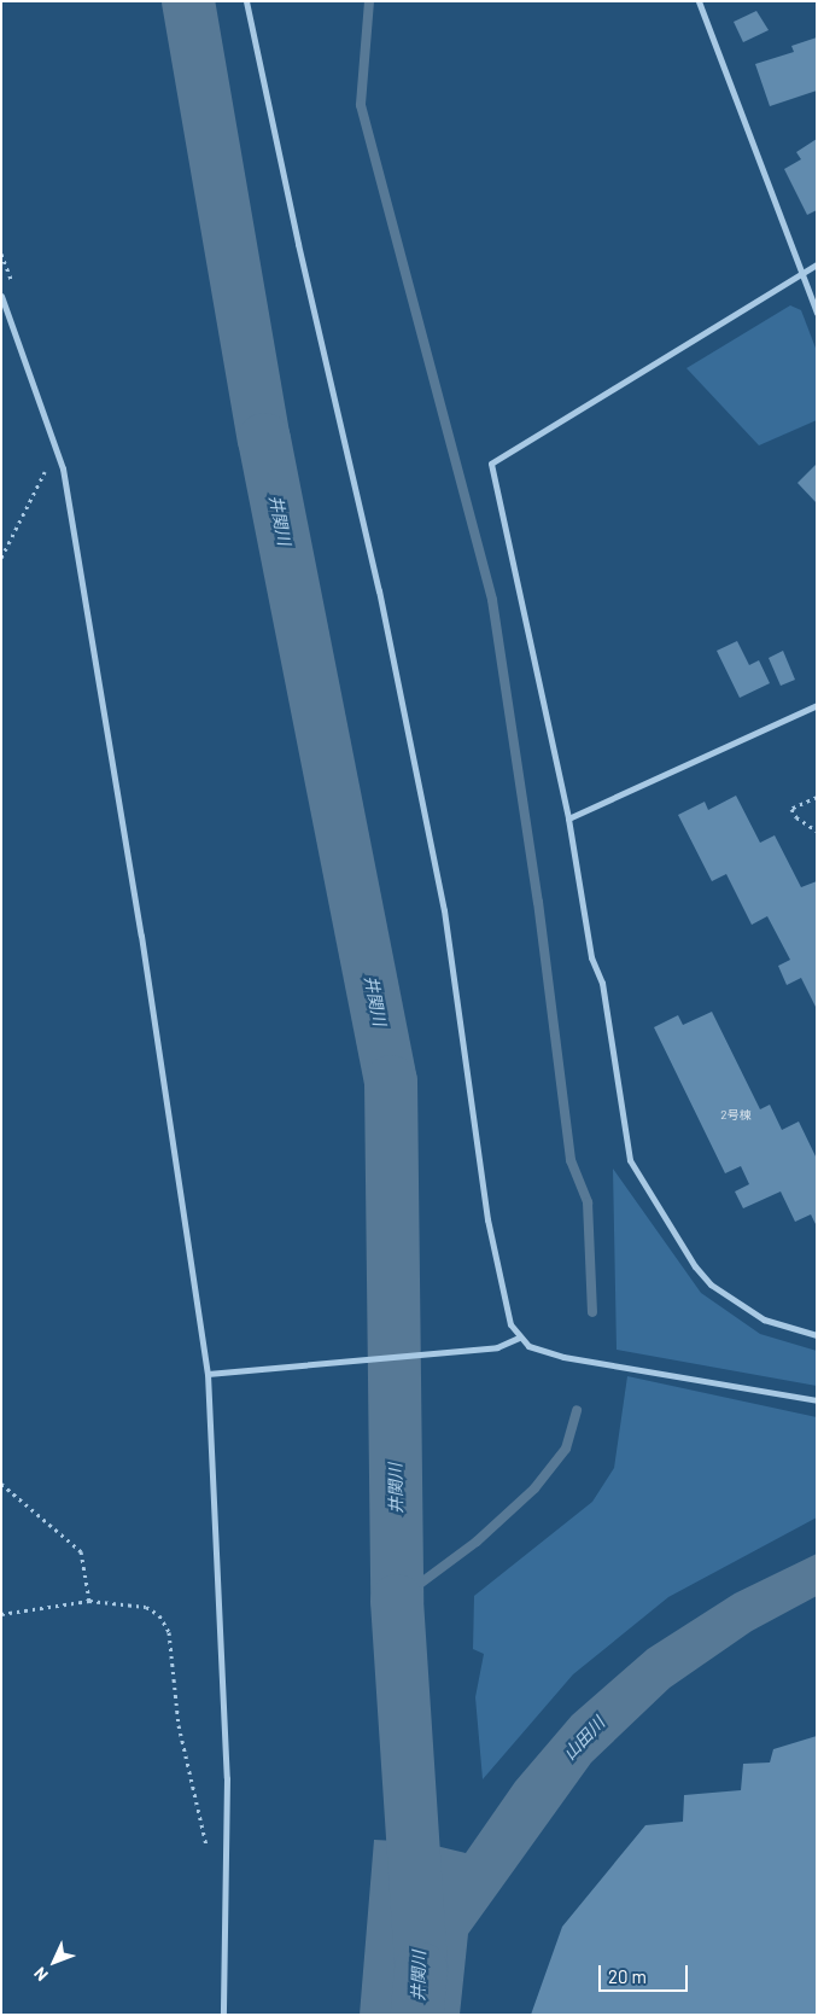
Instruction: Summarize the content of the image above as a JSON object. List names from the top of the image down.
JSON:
{
  "water": ["井関川", "山田川"],
  "house_numbers": ["2号棟"],
  "scale_bar": "20 m",
  "north": "bottom left"
}
